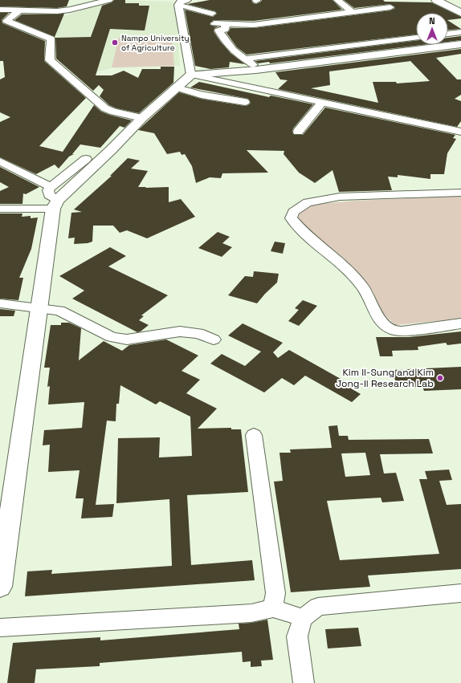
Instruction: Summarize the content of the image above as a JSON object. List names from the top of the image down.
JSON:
{
  "places": ["Nampo University of Agriculture", "Kim Il-Sung and Kim Jong-Il Research Lab"],
  "north": "top"
}
